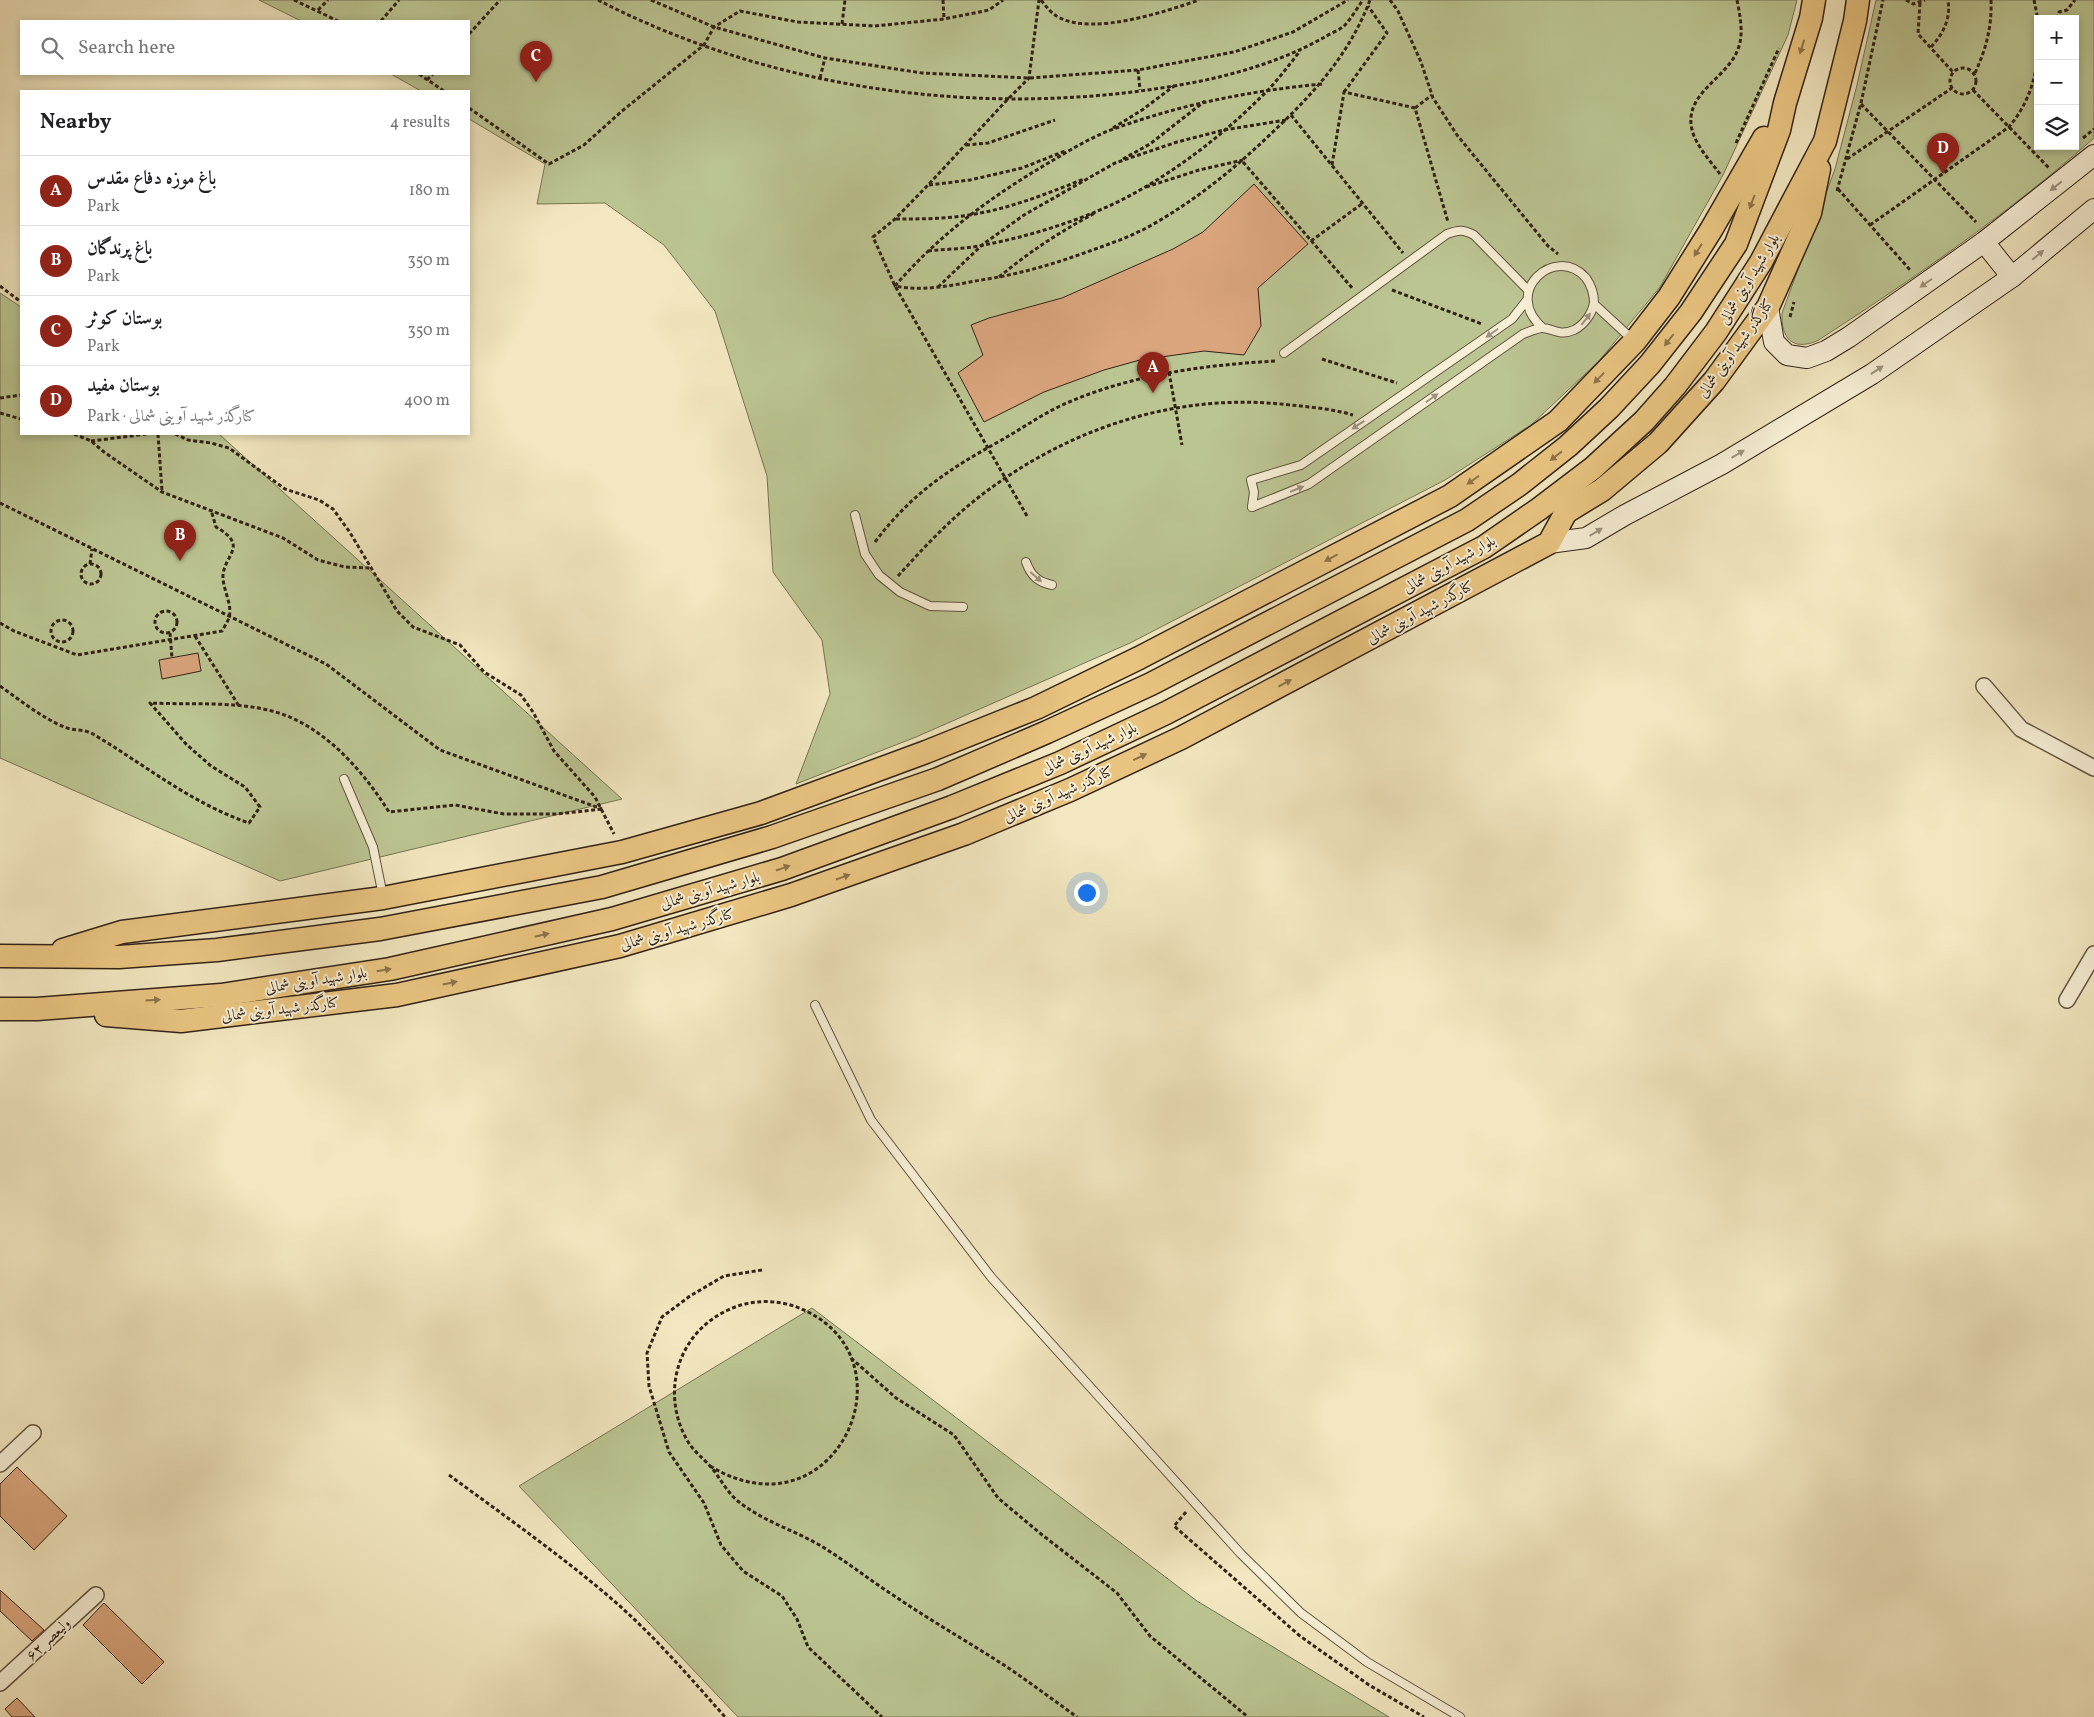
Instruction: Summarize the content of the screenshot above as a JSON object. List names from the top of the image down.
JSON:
{
  "streets": {
    "main road": ["بلوار شهید آوینی شمالی", "کنارگذر شهید آوینی شمالی"],
    "street": ["ولیعصر ۶۲"]
  },
  "crossings": [
    ["بلوار شهید آوینی شمالی", "کنارگذر شهید آوینی شمالی"]
  ],
  "page": {
    "map_buttons": ["+", "−"],
    "search": "Search here",
    "pins": [
      "C",
      "D",
      "A",
      "B"
    ],
    "heading": ["Nearby", "4 results"],
    "list": [
      {
        "mark": "A",
        "name": "باغ موزه دفاع مقدس",
        "note": "Park",
        "value": "180 m"
      },
      {
        "mark": "B",
        "name": "باغ پرندگان",
        "note": "Park",
        "value": "350 m"
      },
      {
        "mark": "C",
        "name": "بوستان کوثر",
        "note": "Park",
        "value": "350 m"
      },
      {
        "mark": "D",
        "name": "بوستان مفید",
        "note": "Park · کنارگذر شهید آوینی شمالی",
        "value": "400 m"
      }
    ]
  }
}
